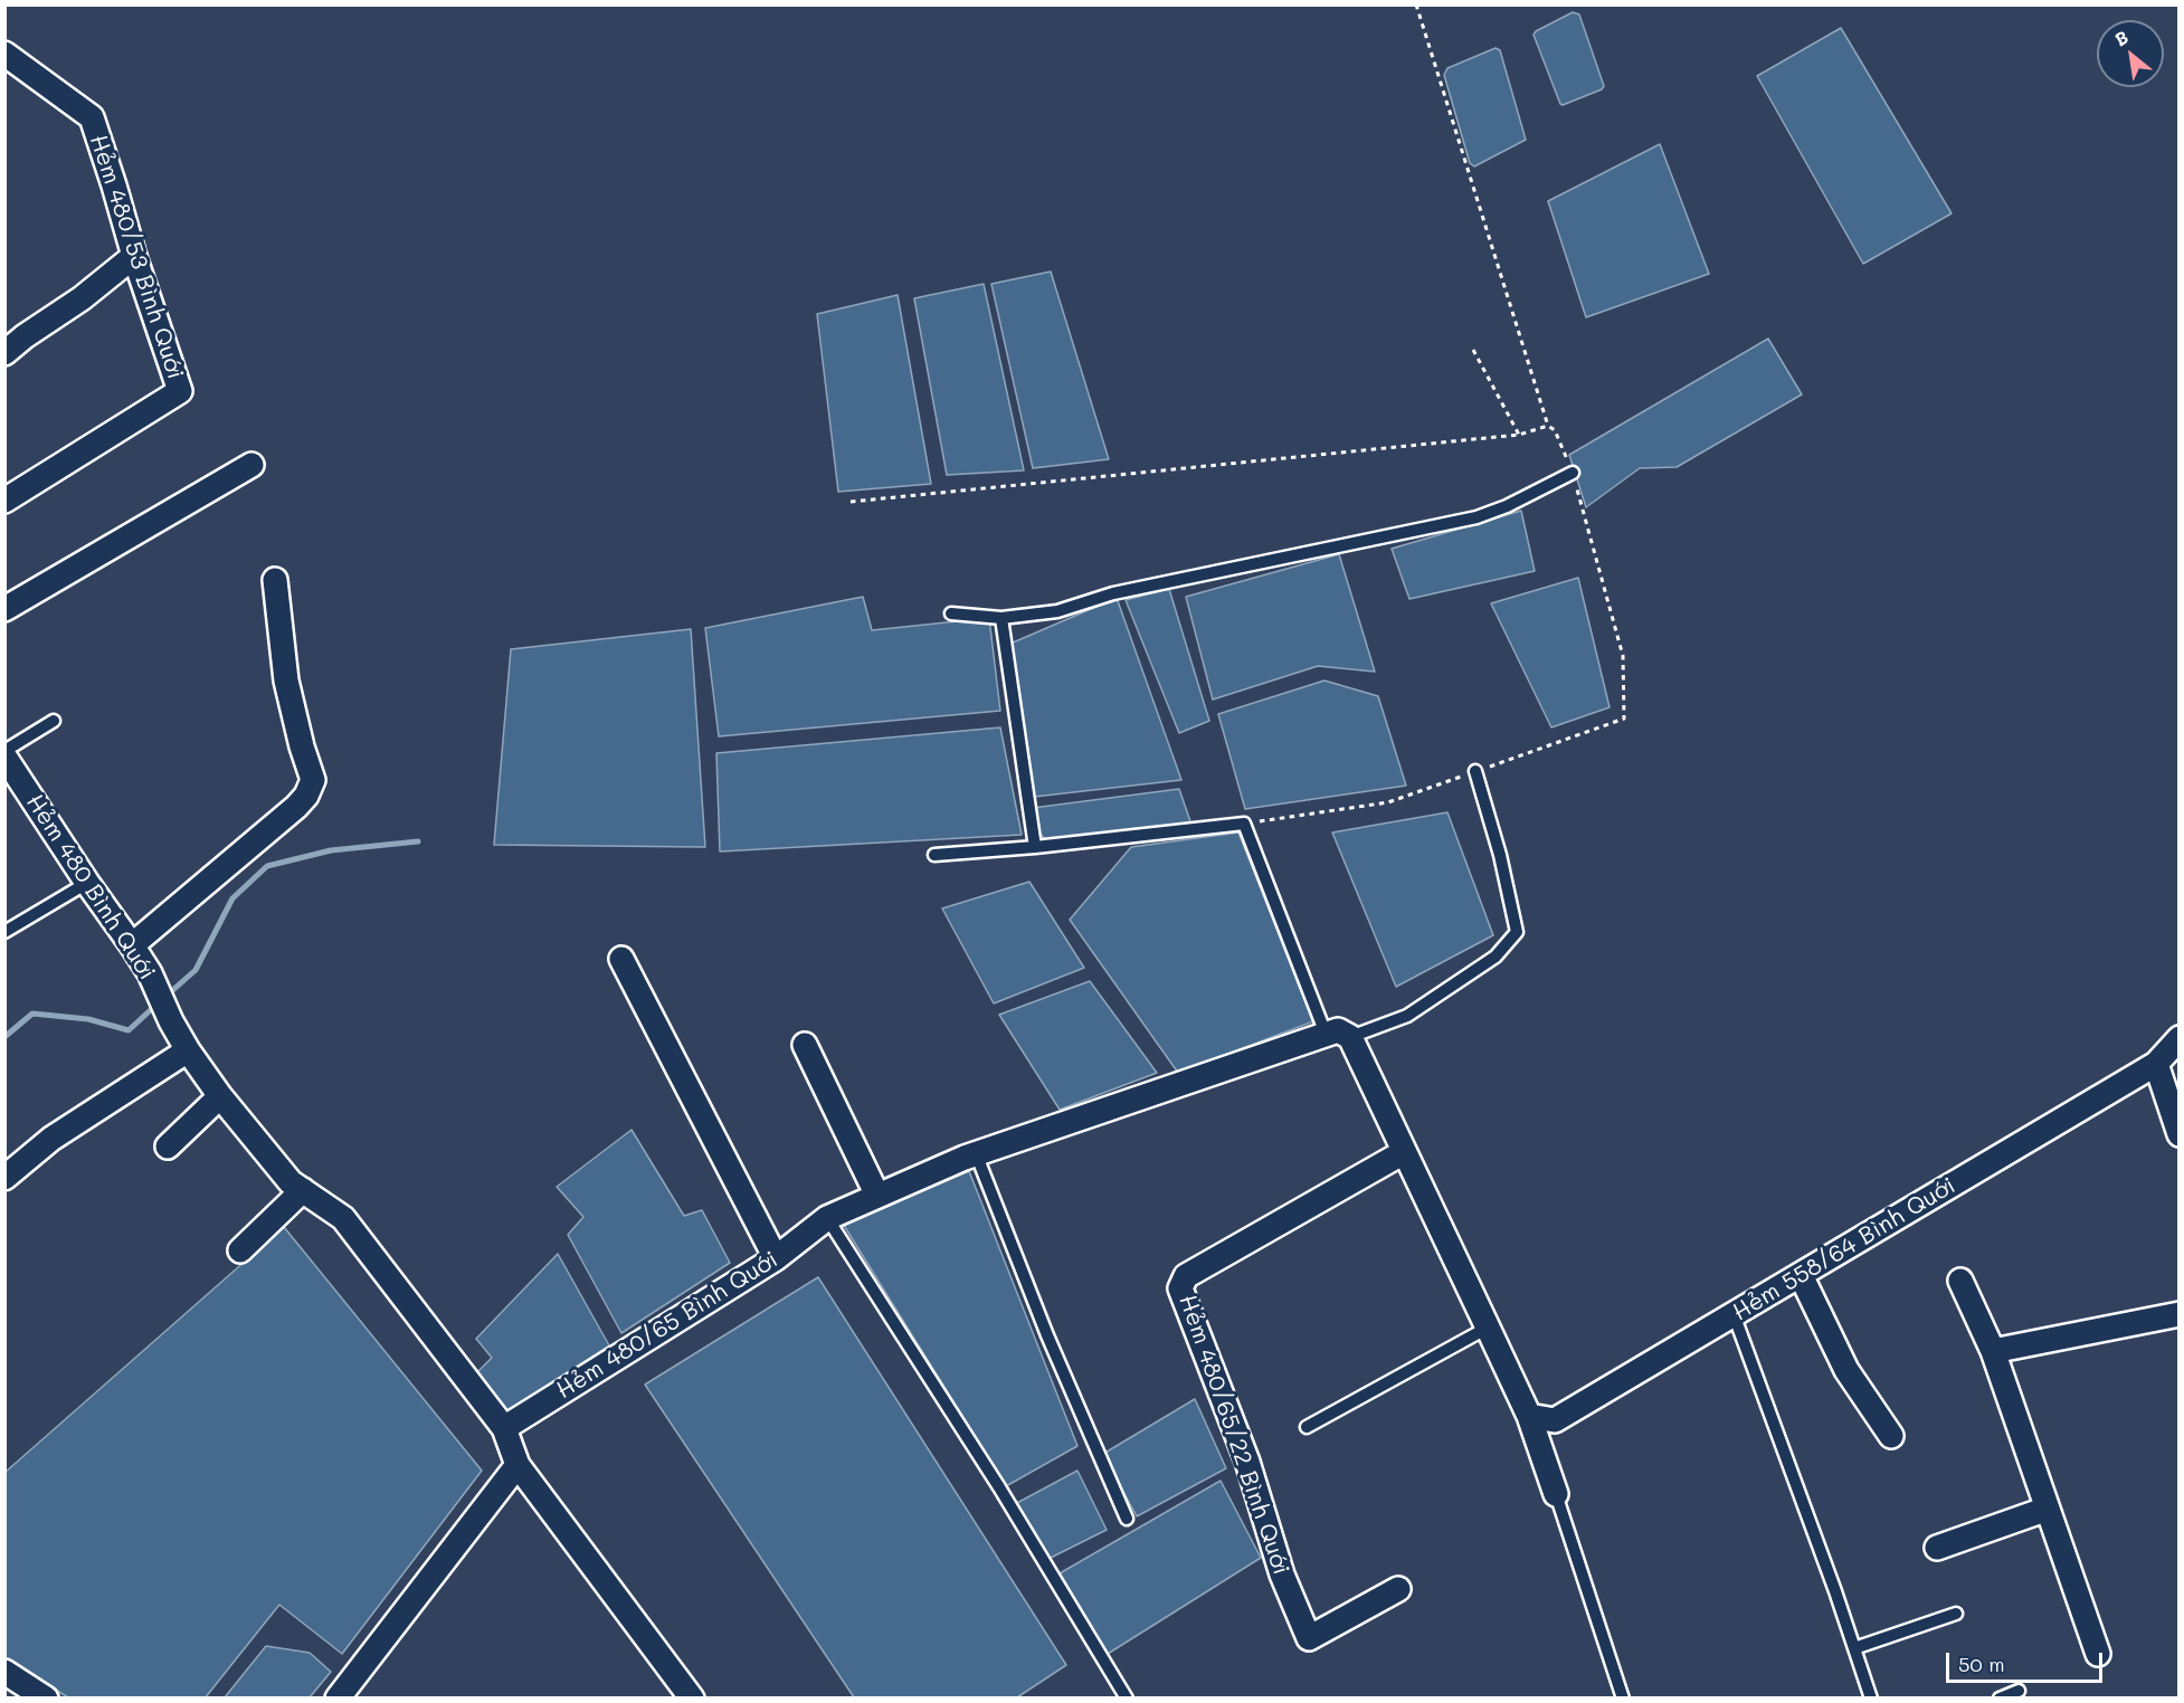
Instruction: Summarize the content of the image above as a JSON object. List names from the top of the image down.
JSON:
{
  "streets": {
    "street": [
      "Hẻm 480/53 Bình Quới",
      "Hẻm 480 Bình Quới",
      "Hẻm 558/64 Bình Quới",
      "Hẻm 480/65 Bình Quới",
      "Hẻm 480/65/22 Bình Quới"
    ]
  },
  "crossings": [
    ["Hẻm 480 Bình Quới", "Hẻm 480/65 Bình Quới"]
  ],
  "scale_bar": "50 m",
  "north": "top left"
}
